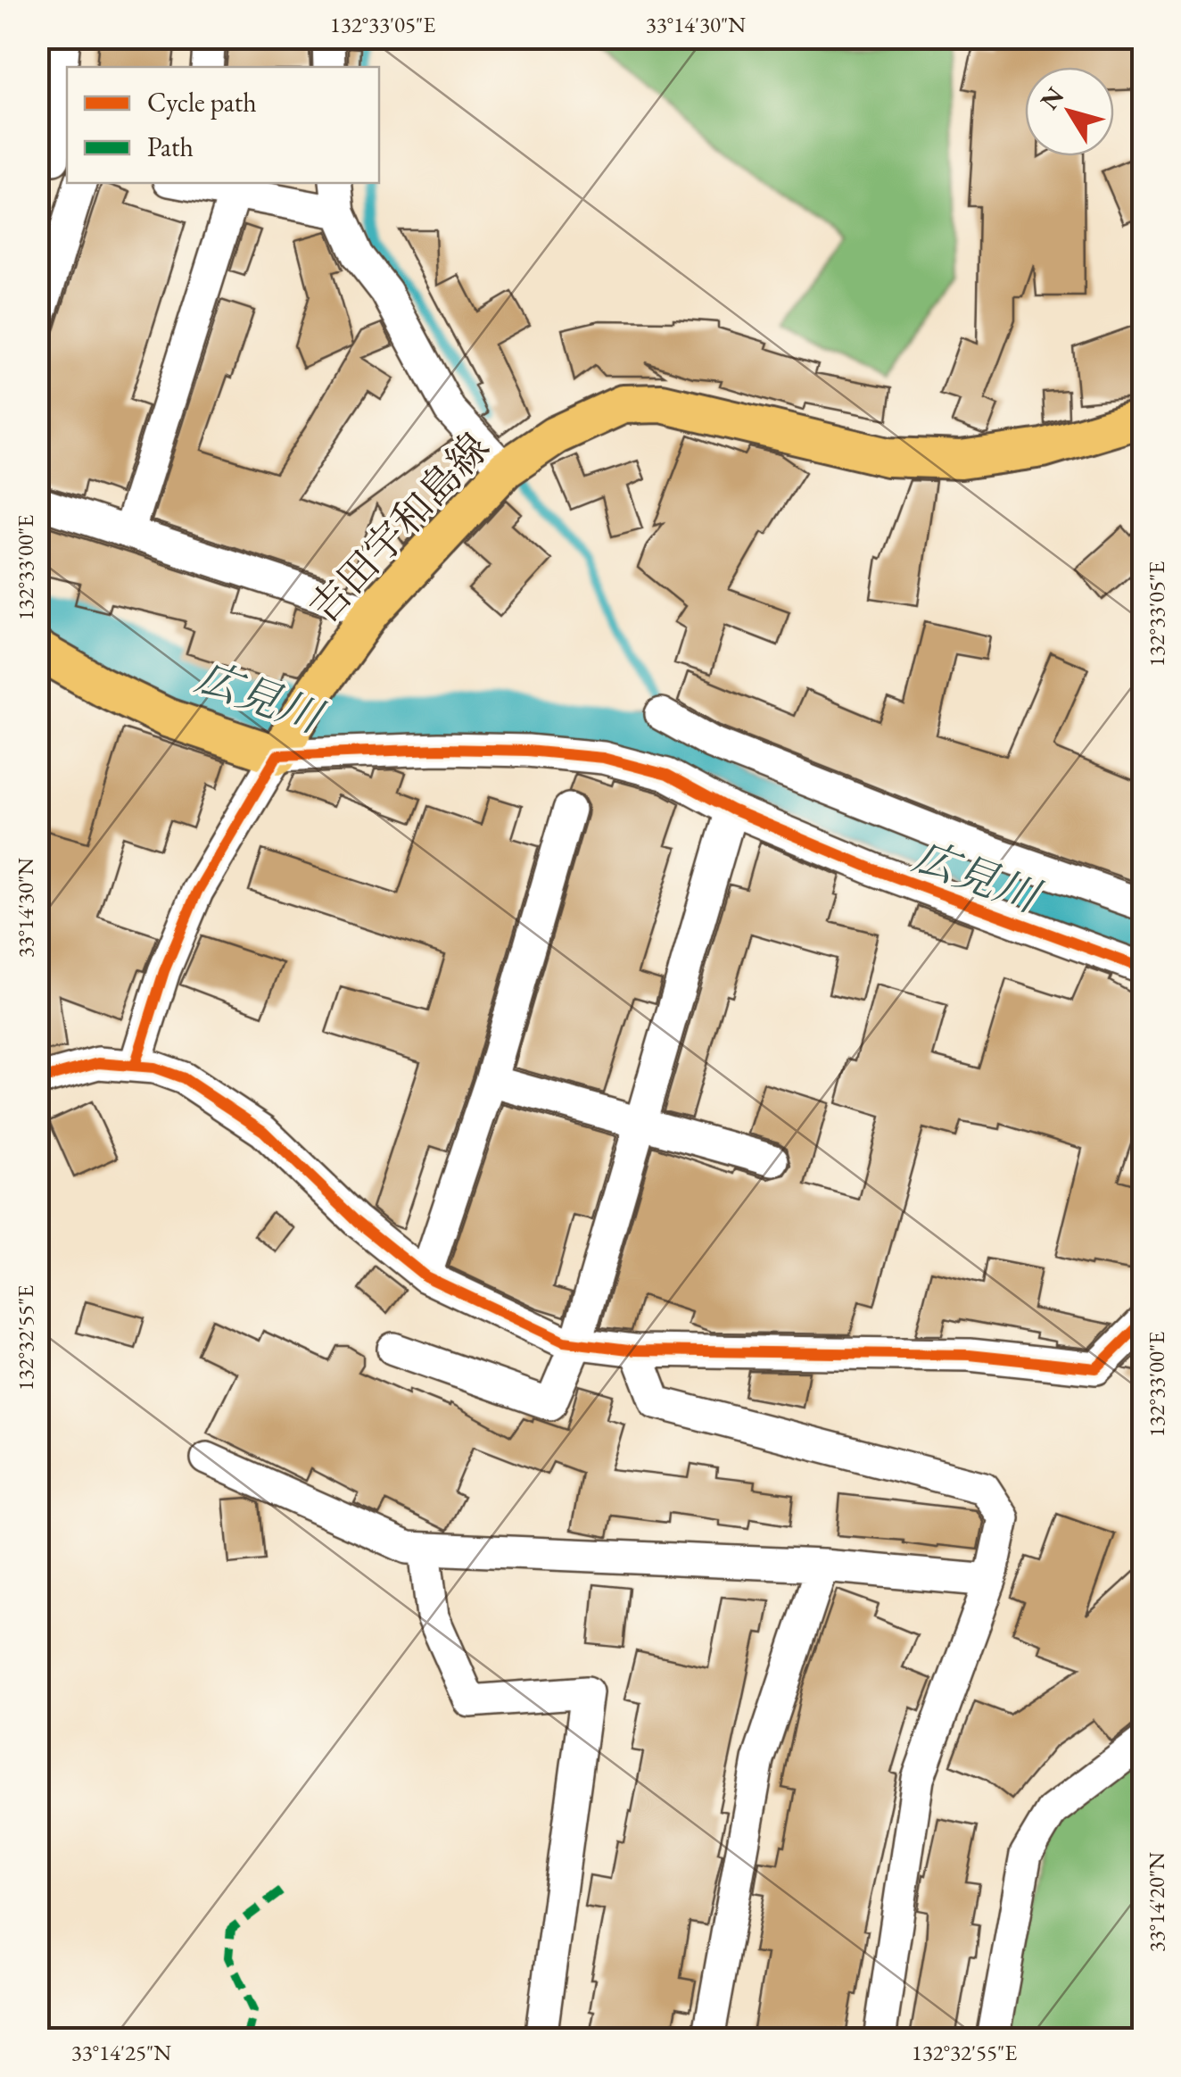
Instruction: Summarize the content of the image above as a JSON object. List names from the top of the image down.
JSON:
{
  "streets": {
    "main road": ["吉田宇和島線"]
  },
  "water": ["広見川"],
  "legend": ["Cycle path", "Path"],
  "north": "top left",
  "coordinates": [
    "132°33'05\"E",
    "33°14'30\"N",
    "132°33'00\"E",
    "132°32'55\"E",
    "33°14'20\"N",
    "33°14'25\"N"
  ]
}
